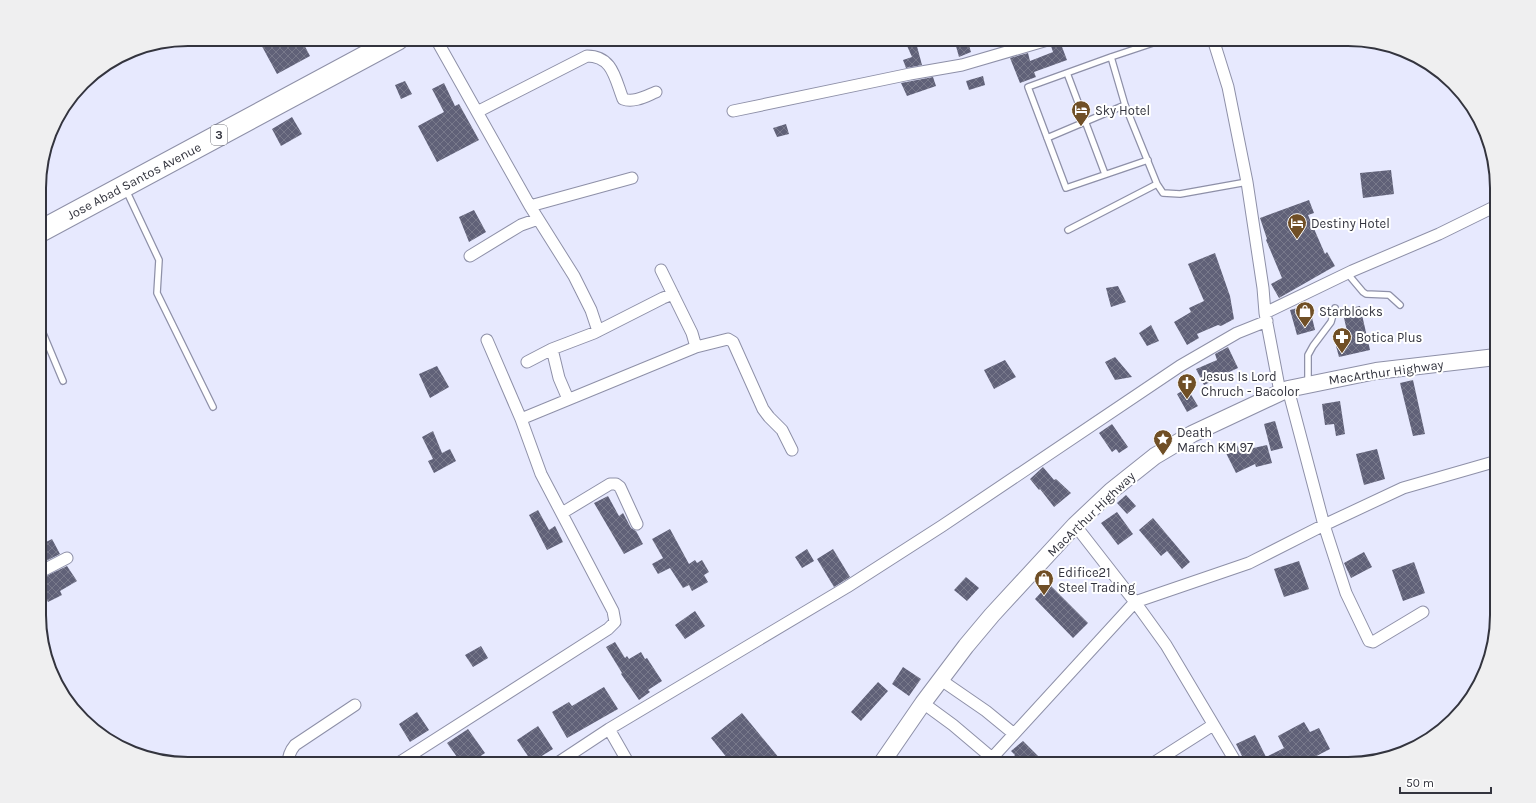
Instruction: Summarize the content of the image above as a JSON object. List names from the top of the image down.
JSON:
{
  "streets": {
    "highway": ["3", "Jose Abad Santos Avenue"],
    "main road": ["MacArthur Highway"]
  },
  "places": {
    "hotel": ["Sky Hotel", "Destiny Hotel"],
    "shop": ["Starblocks", "Edifice21 Steel Trading"],
    "pharmacy": ["Botica Plus"],
    "church": ["Jesus Is Lord Chruch - Bacolor"],
    "place": ["Death March KM 97"]
  },
  "scale_bar": "50 m"
}
